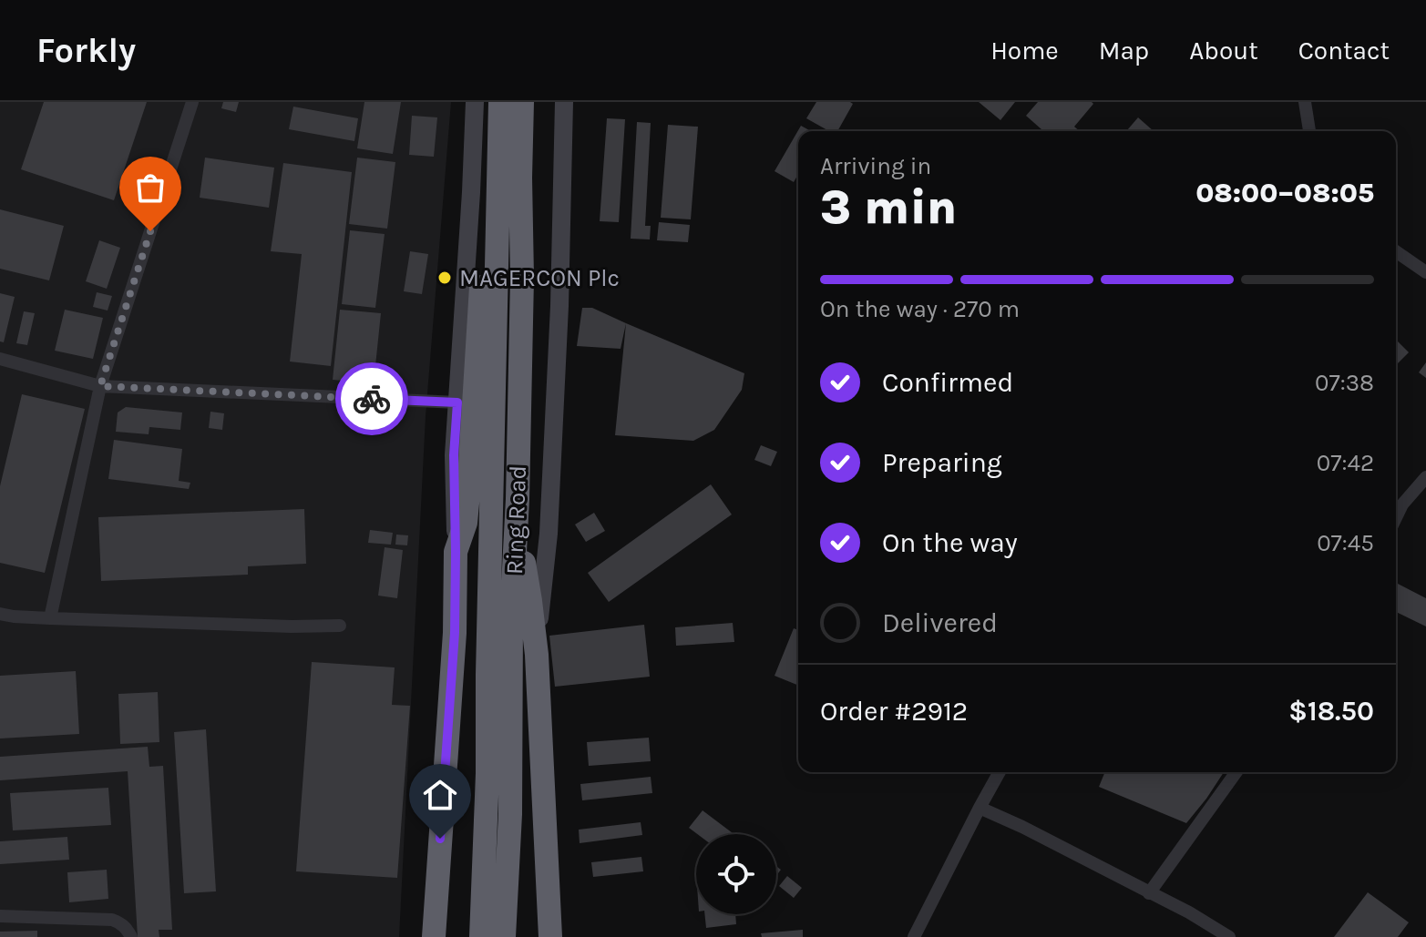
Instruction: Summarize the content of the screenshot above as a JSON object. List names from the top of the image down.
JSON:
{
  "streets": {
    "highway": ["Ring Road"]
  },
  "places": ["MAGERCON Plc"],
  "page": {
    "header": "Forkly",
    "nav": [
      "Home",
      "Map",
      "About",
      "Contact"
    ],
    "heading": ["3 min", "Arriving in", "08:00–08:05"],
    "panel": ["Order #2912", "$18.50"],
    "bar": "On the way · 270 m",
    "list": [
      ["Confirmed", "07:38"],
      ["Preparing", "07:42"],
      ["On the way", "07:45"],
      "Delivered"
    ]
  }
}
